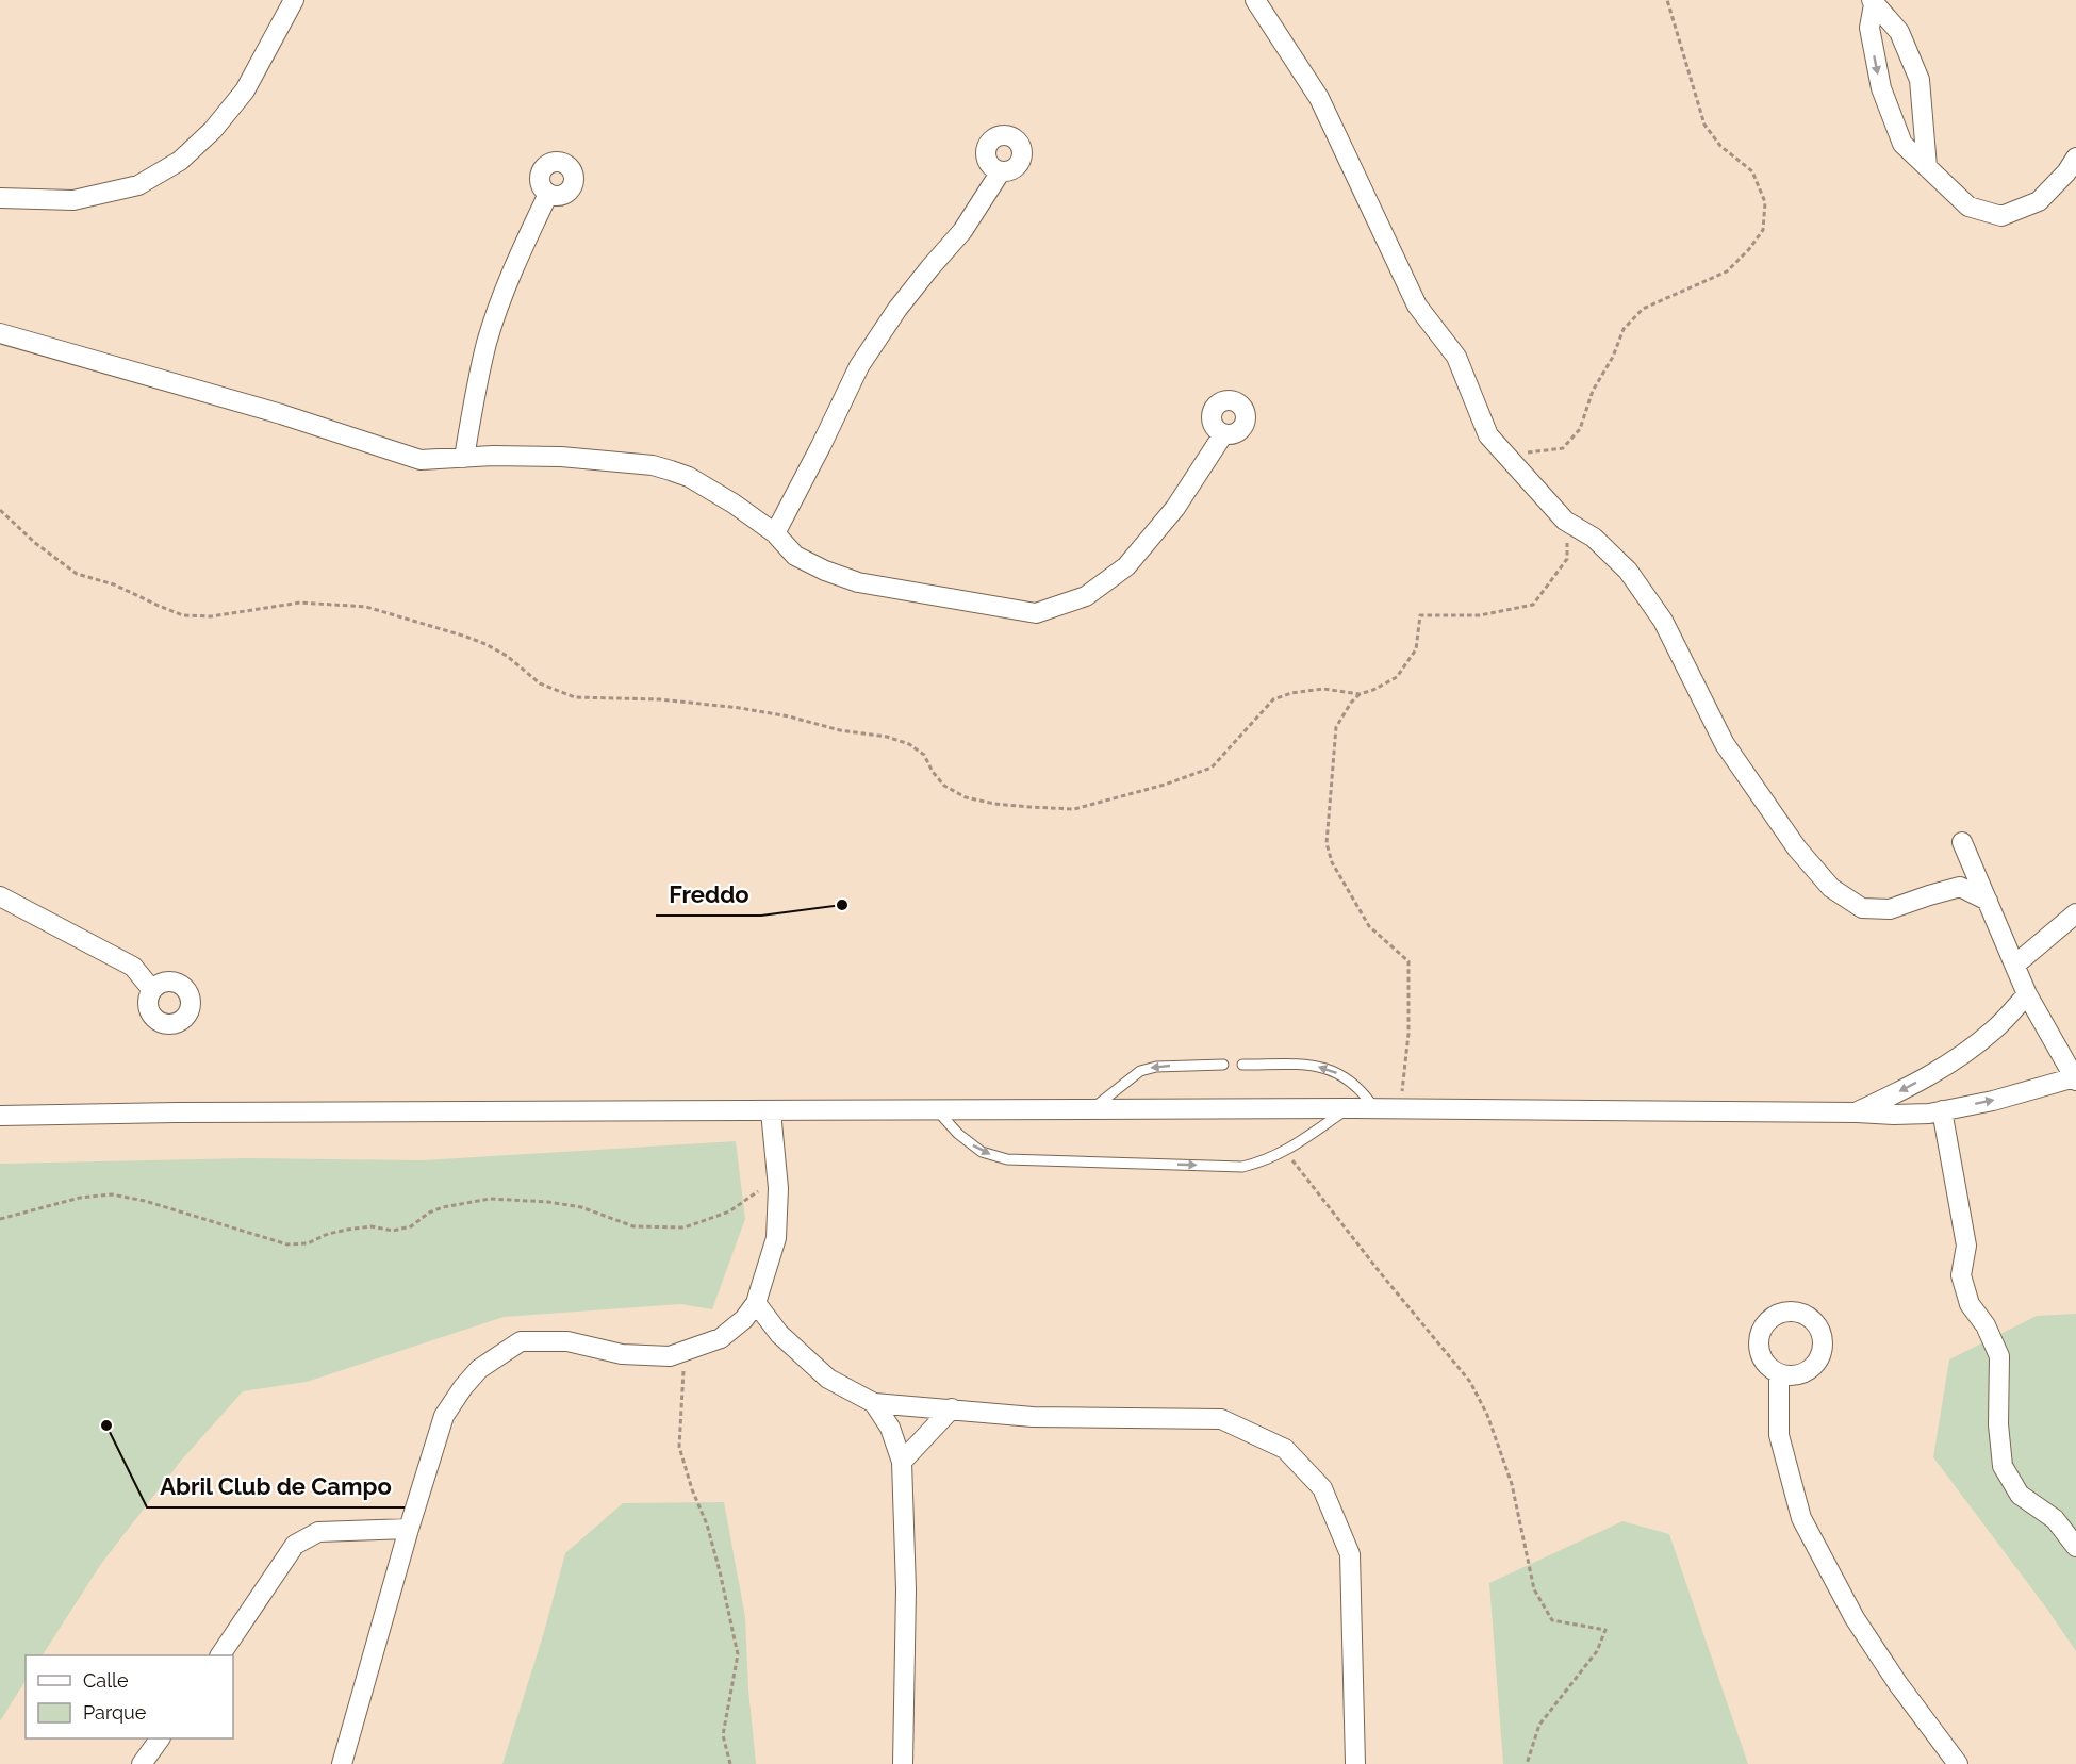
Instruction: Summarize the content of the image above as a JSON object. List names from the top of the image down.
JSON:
{
  "places": ["Freddo", "Abril Club de Campo"],
  "legend": ["Calle", "Parque"]
}
